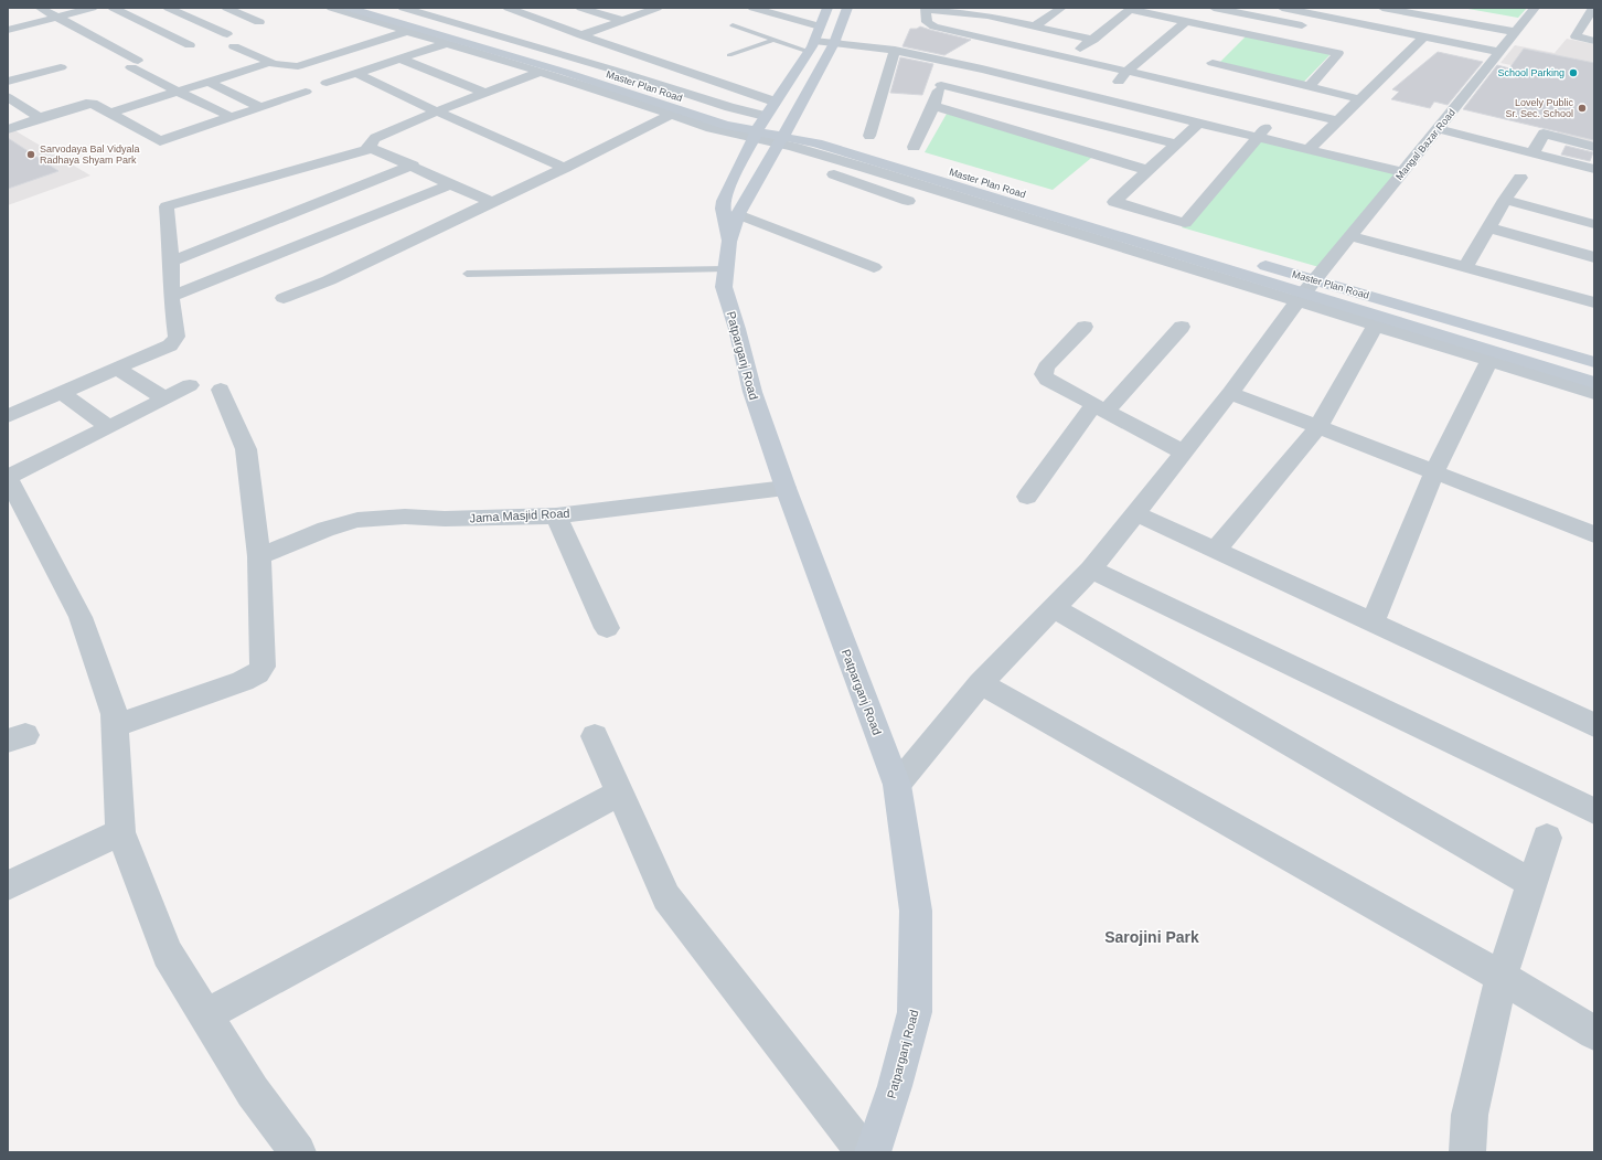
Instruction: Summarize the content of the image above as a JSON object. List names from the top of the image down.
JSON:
{
  "streets": {
    "main road": ["Master Plan Road", "Patparganj Road"],
    "street": ["Mangal Bazar Road", "Jama Masjid Road"]
  },
  "crossings": [
    ["Master Plan Road", "Mangal Bazar Road"],
    ["Master Plan Road", "Patparganj Road"],
    ["Mangal Bazar Road", "Patparganj Road"],
    ["Patparganj Road", "Jama Masjid Road"]
  ],
  "districts": ["Sarojini Park"],
  "places": ["School Parking", "Lovely Public Sr. Sec. School", "Sarvodaya Bal Vidyala Radhaya Shyam Park"]
}
